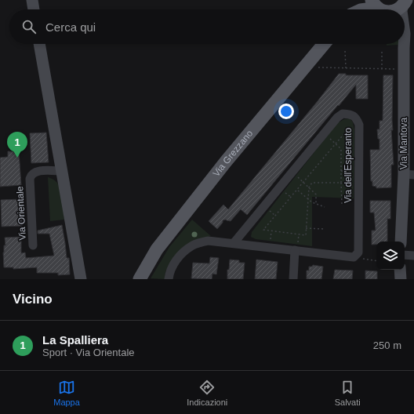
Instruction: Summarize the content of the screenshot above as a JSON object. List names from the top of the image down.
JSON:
{
  "streets": {
    "main road": ["Via Grezzano"],
    "street": ["Via Mantova", "Via dell'Esperanto", "Via Orientale"]
  },
  "page": {
    "search": "Cerca qui",
    "pins": "1",
    "heading": "Vicino",
    "list": [
      {
        "mark": "1",
        "name": "La Spalliera",
        "note": "Sport · Via Orientale",
        "value": "250 m"
      }
    ],
    "nav": ["Mappa", "Indicazioni", "Salvati"]
  }
}
